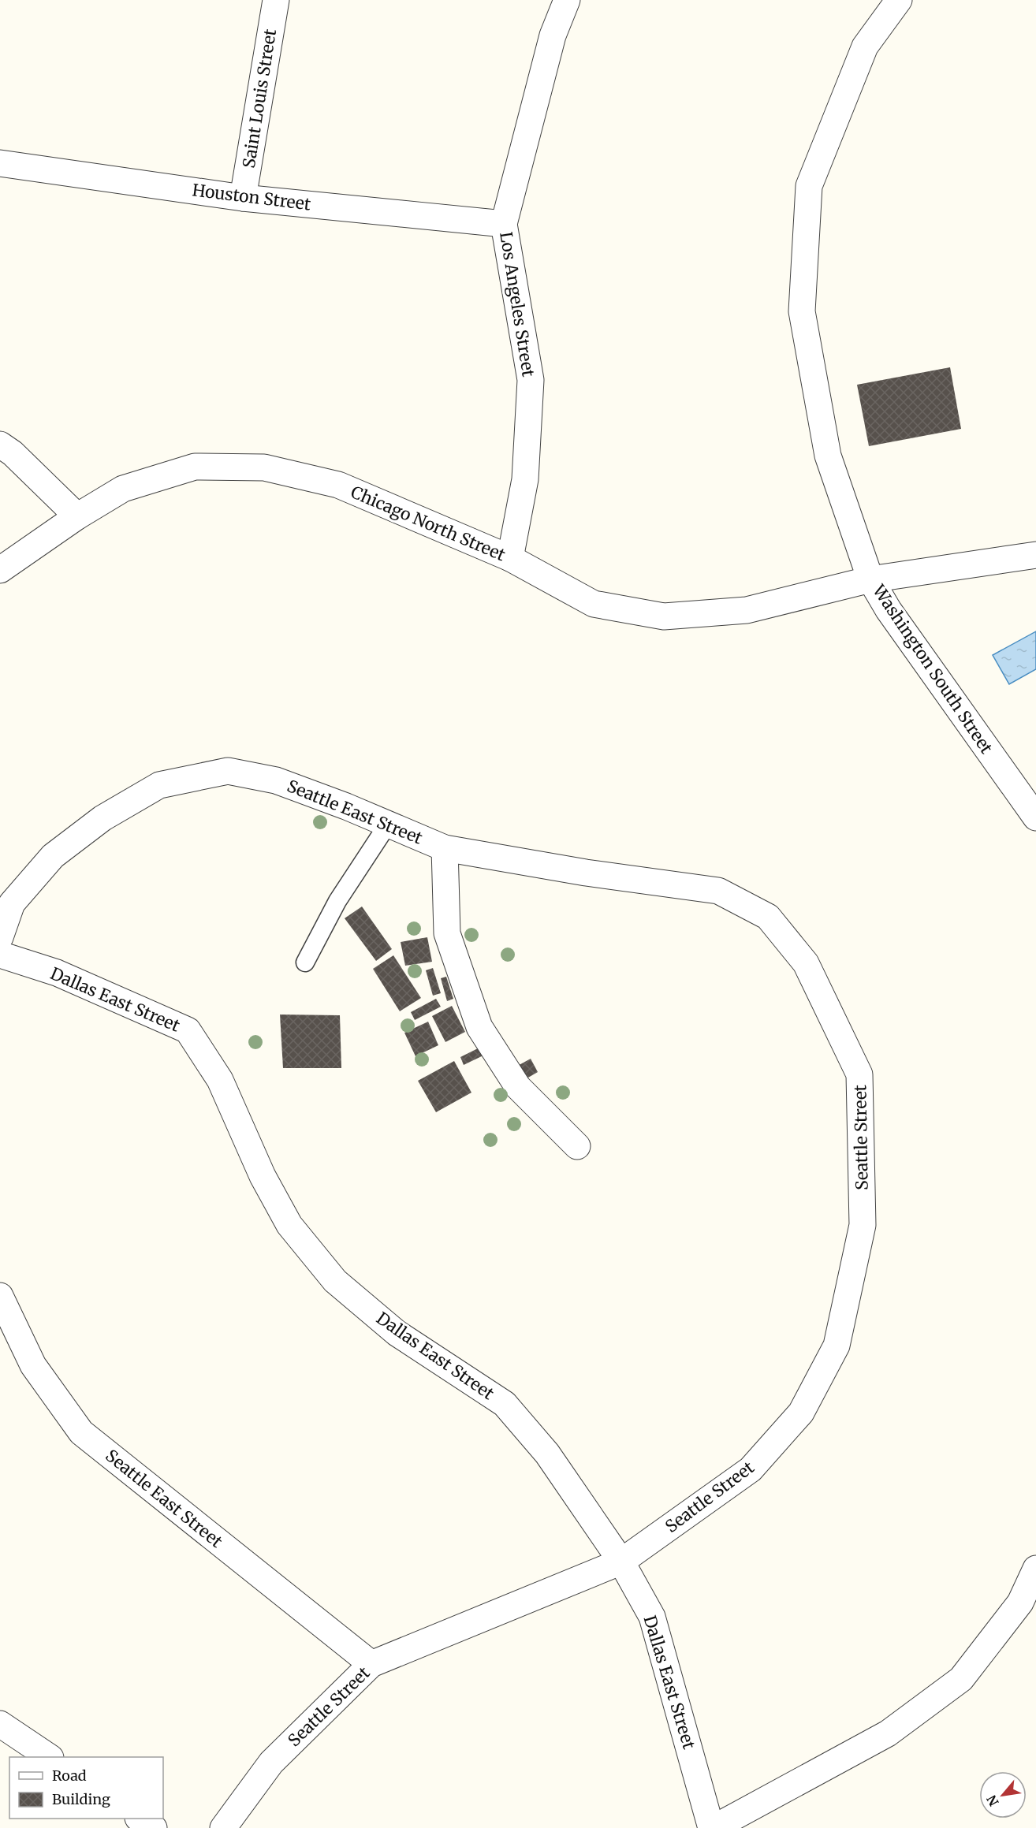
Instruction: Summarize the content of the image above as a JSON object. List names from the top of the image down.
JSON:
{
  "streets": {
    "street": [
      "Saint Louis Street",
      "Houston Street",
      "Los Angeles Street",
      "Chicago North Street",
      "Washington South Street",
      "Seattle East Street",
      "Dallas East Street",
      "Seattle Street"
    ]
  },
  "crossings": [
    ["Saint Louis Street", "Houston Street"],
    ["Houston Street", "Los Angeles Street"],
    ["Los Angeles Street", "Chicago North Street"],
    ["Chicago North Street", "Washington South Street"],
    ["Seattle East Street", "Seattle Street"],
    ["Dallas East Street", "Seattle Street"]
  ],
  "legend": ["Road", "Building"],
  "north": "bottom left"
}
